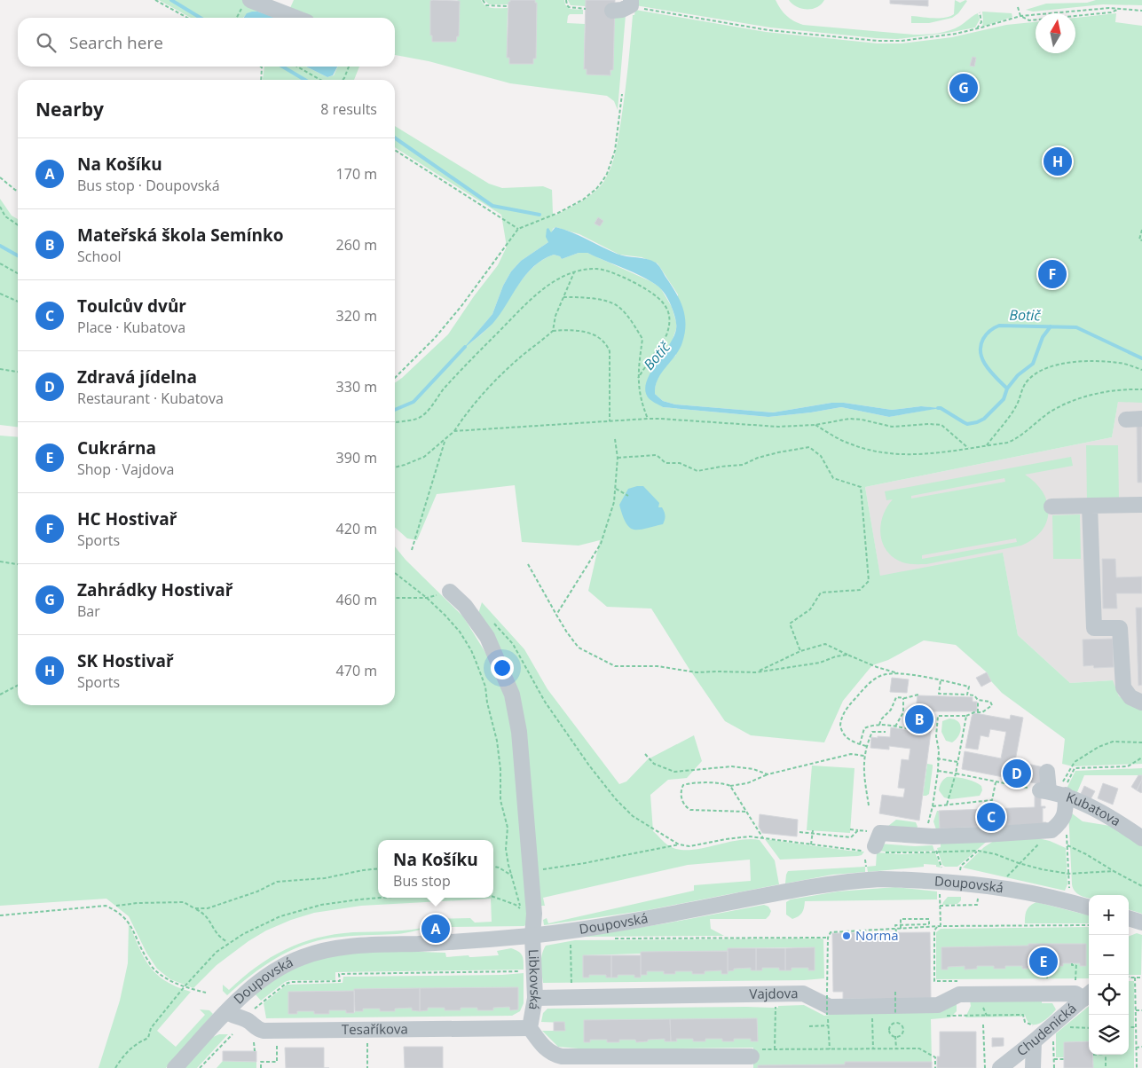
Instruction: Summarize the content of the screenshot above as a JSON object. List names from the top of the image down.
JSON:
{
  "streets": {
    "street": [
      "Kubatova",
      "Doupovská",
      "Libkovská",
      "Vajdova",
      "Tesaříkova",
      "Chudenická"
    ]
  },
  "crossings": [
    ["Doupovská", "Libkovská"],
    ["Doupovská", "Tesaříkova"],
    ["Libkovská", "Vajdova"],
    ["Libkovská", "Tesaříkova"],
    ["Vajdova", "Chudenická"]
  ],
  "water": ["Botič"],
  "places": ["Norma"],
  "north": "top",
  "page": {
    "search": "Search here",
    "pins": [
      "G",
      "H",
      "F",
      "B",
      "D",
      "C",
      "A",
      "E"
    ],
    "heading": ["Nearby", "8 results"],
    "list": [
      {
        "mark": "A",
        "name": "Na Košíku",
        "note": "Bus stop · Doupovská",
        "value": "170 m"
      },
      {
        "mark": "B",
        "name": "Mateřská škola Semínko",
        "note": "School",
        "value": "260 m"
      },
      {
        "mark": "C",
        "name": "Toulcův dvůr",
        "note": "Place · Kubatova",
        "value": "320 m"
      },
      {
        "mark": "D",
        "name": "Zdravá jídelna",
        "note": "Restaurant · Kubatova",
        "value": "330 m"
      },
      {
        "mark": "E",
        "name": "Cukrárna",
        "note": "Shop · Vajdova",
        "value": "390 m"
      },
      {
        "mark": "F",
        "name": "HC Hostivař",
        "note": "Sports",
        "value": "420 m"
      },
      {
        "mark": "G",
        "name": "Zahrádky Hostivař",
        "note": "Bar",
        "value": "460 m"
      },
      {
        "mark": "H",
        "name": "SK Hostivař",
        "note": "Sports",
        "value": "470 m"
      }
    ],
    "popup": ["Na Košíku", "Bus stop"],
    "map_buttons": ["+", "−"]
  }
}
